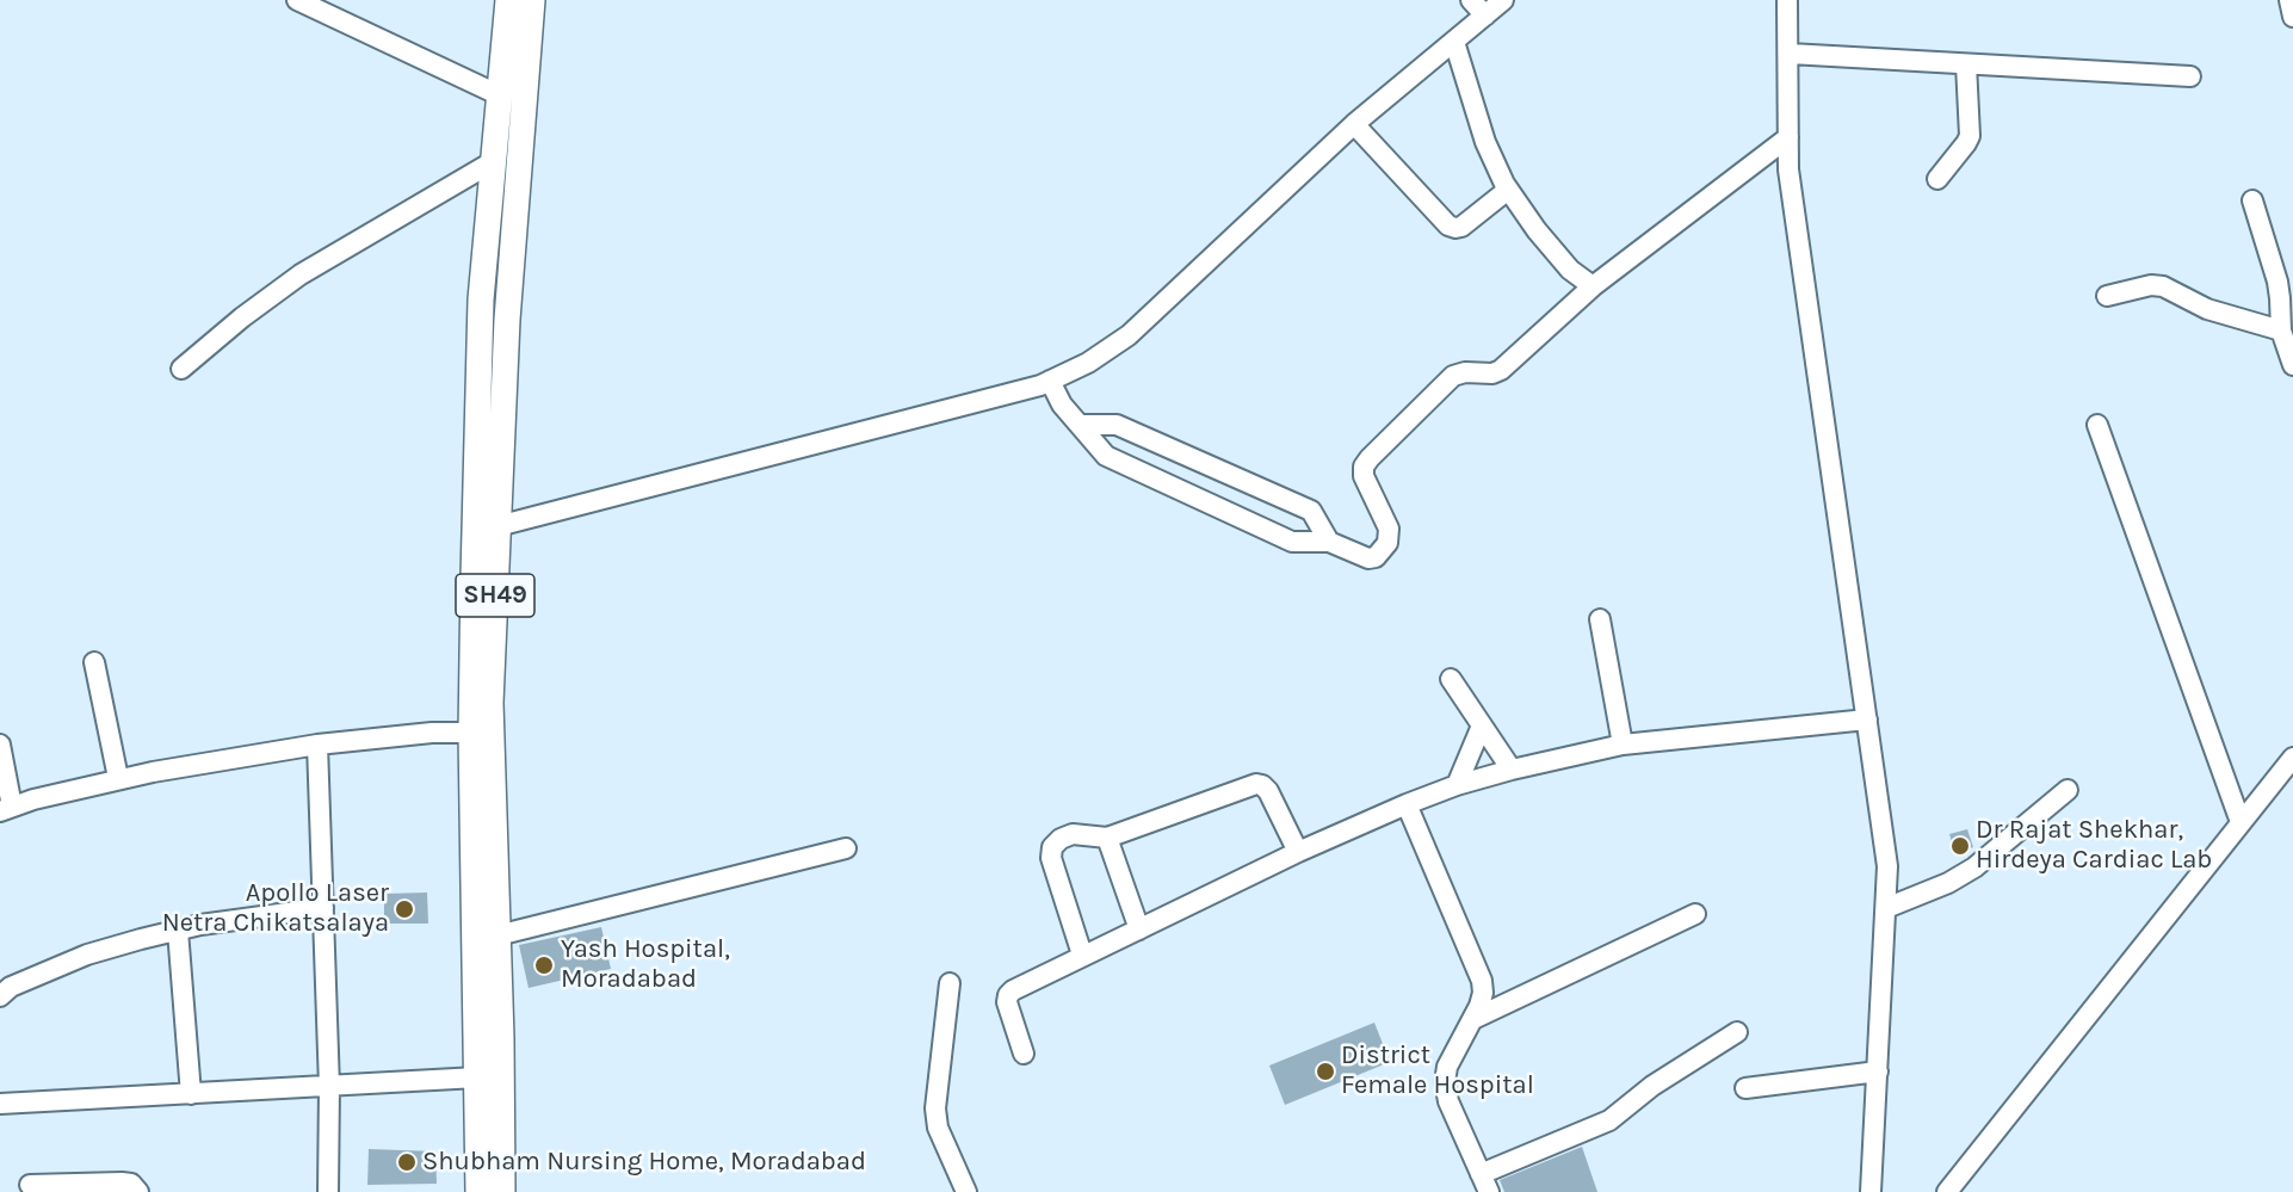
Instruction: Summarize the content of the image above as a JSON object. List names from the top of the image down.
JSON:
{
  "streets": {
    "main road": ["SH49"]
  },
  "places": [
    "Dr Rajat Shekhar, Hirdeya Cardiac Lab",
    "Apollo Laser Netra Chikatsalaya",
    "Yash Hospital, Moradabad",
    "District Female Hospital",
    "Shubham Nursing Home, Moradabad"
  ]
}
